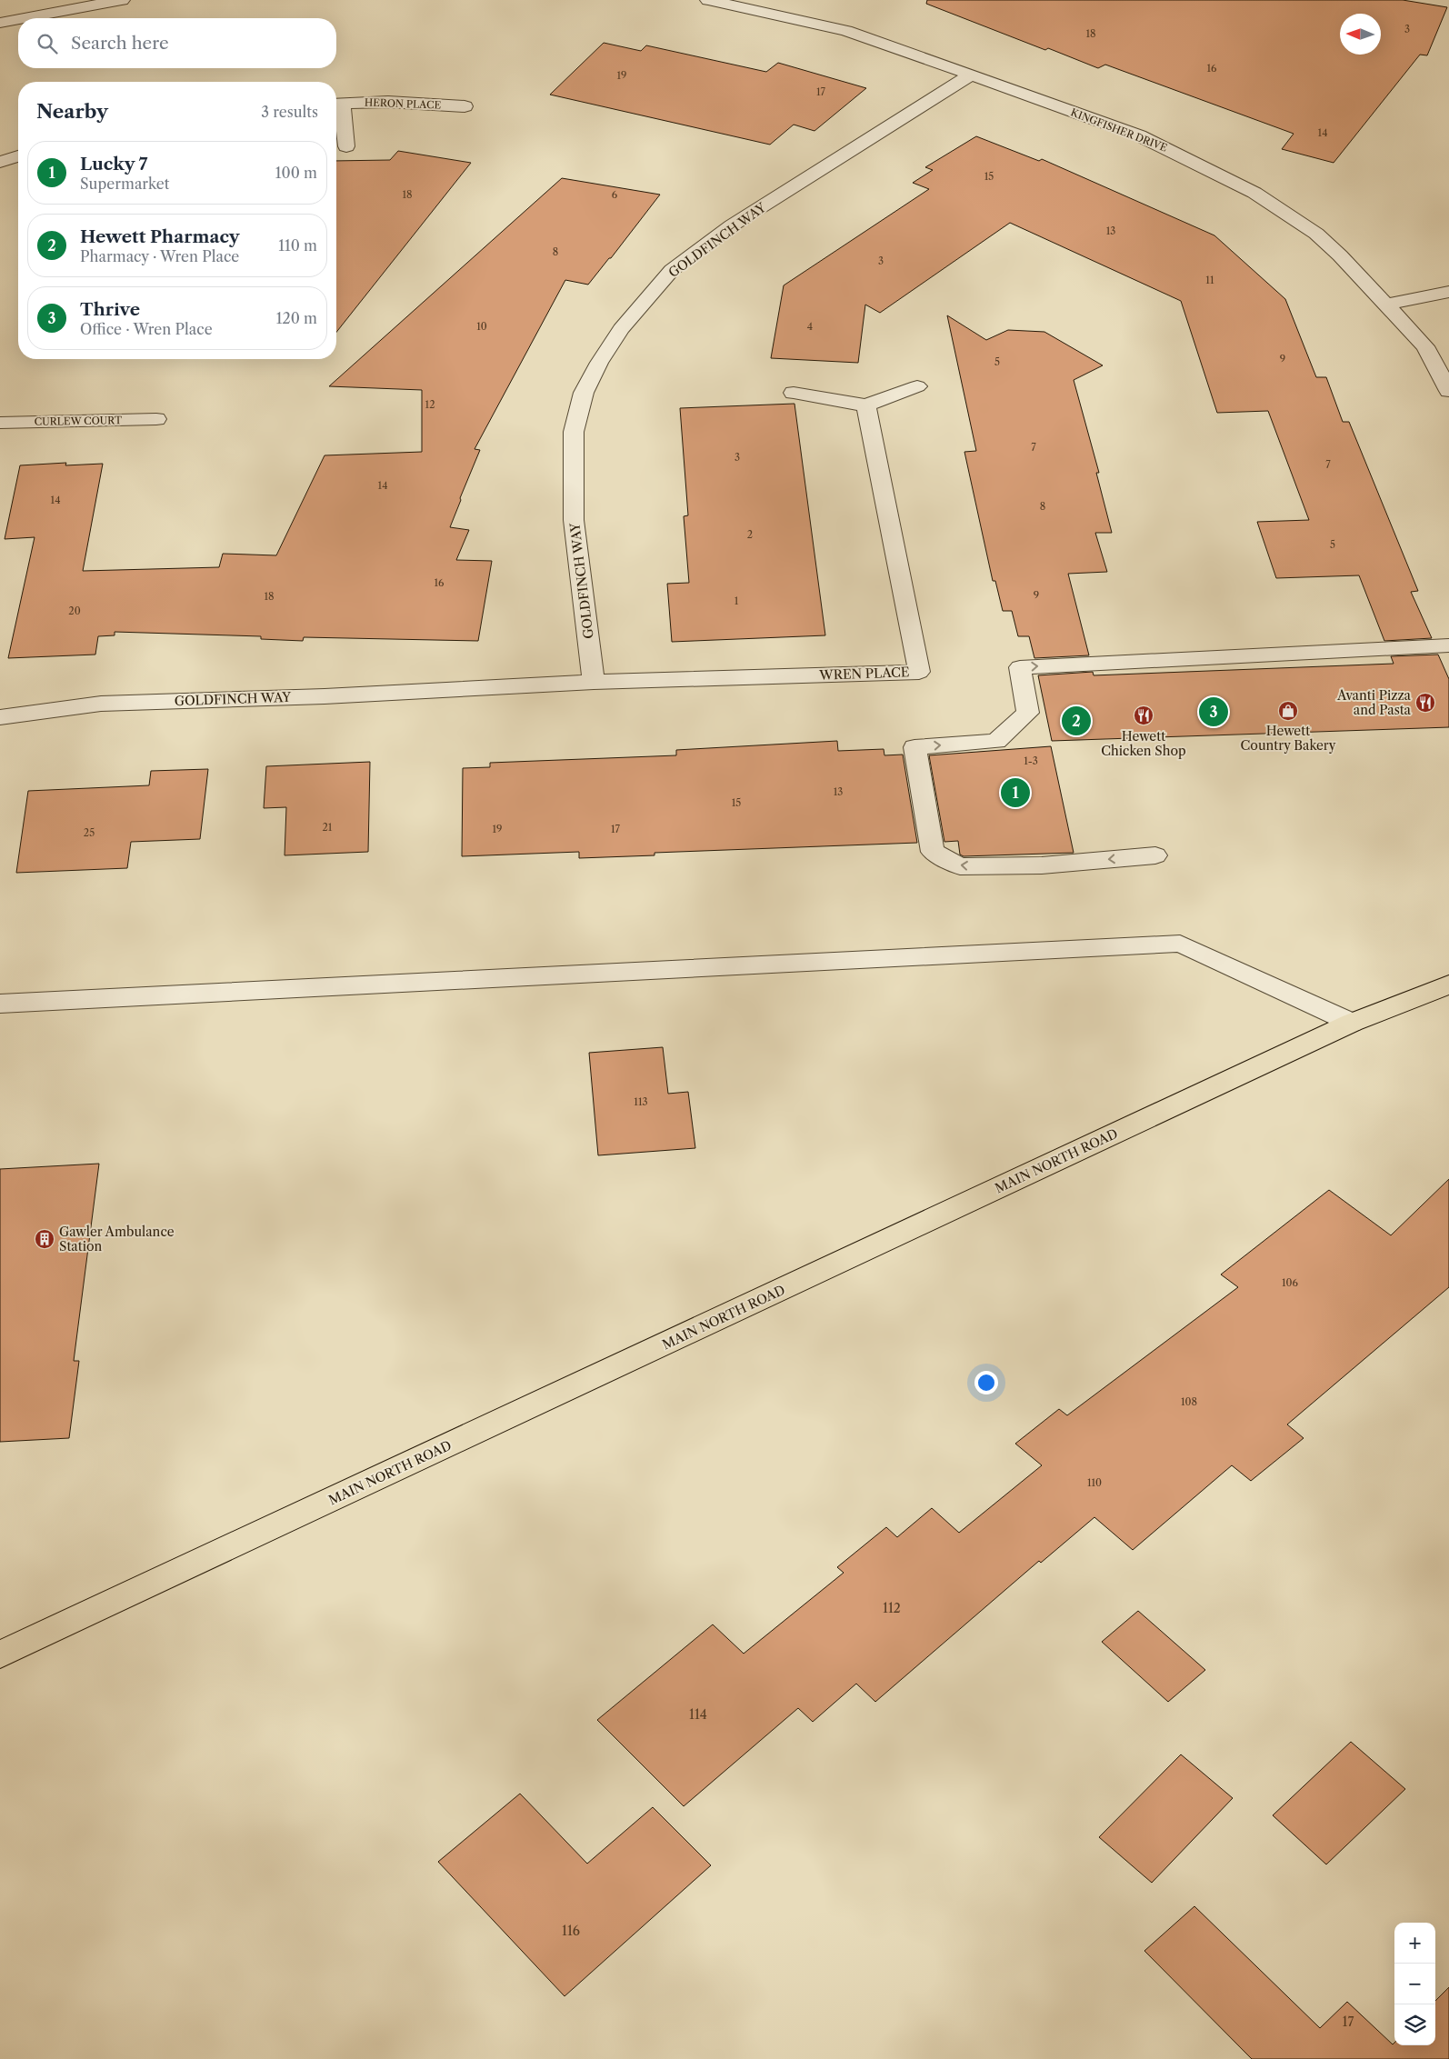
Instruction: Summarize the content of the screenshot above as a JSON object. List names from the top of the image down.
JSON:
{
  "streets": {
    "main road": ["MAIN NORTH ROAD"],
    "street": [
      "HERON PLACE",
      "KINGFISHER DRIVE",
      "GOLDFINCH WAY",
      "CURLEW COURT",
      "WREN PLACE"
    ]
  },
  "crossings": [
    ["KINGFISHER DRIVE", "GOLDFINCH WAY"],
    ["GOLDFINCH WAY", "WREN PLACE"]
  ],
  "places": {
    "restaurant": ["Avanti Pizza and Pasta", "Hewett Chicken Shop"],
    "shop": ["Hewett Country Bakery"],
    "building": ["Gawler Ambulance Station"]
  },
  "house_numbers": [
    "3",
    "18",
    "16",
    "19",
    "17",
    "14",
    "15",
    "18",
    "6",
    "13",
    "8",
    "3",
    "11",
    "10",
    "4",
    "9",
    "5",
    "12",
    "7",
    "3",
    "7",
    "14",
    "14",
    "8",
    "2",
    "5",
    "16",
    "9",
    "18",
    "1",
    "20",
    "1-3",
    "13",
    "15",
    "21",
    "19",
    "17",
    "25",
    "113",
    "106",
    "108",
    "110",
    "112",
    "114",
    "116",
    "17"
  ],
  "north": "left",
  "page": {
    "search": "Search here",
    "heading": ["Nearby", "3 results"],
    "list": [
      {
        "mark": "1",
        "name": "Lucky 7",
        "note": "Supermarket",
        "value": "100 m"
      },
      {
        "mark": "2",
        "name": "Hewett Pharmacy",
        "note": "Pharmacy · Wren Place",
        "value": "110 m"
      },
      {
        "mark": "3",
        "name": "Thrive",
        "note": "Office · Wren Place",
        "value": "120 m"
      }
    ],
    "pins": ["3", "2", "1"],
    "map_buttons": ["+", "−"]
  }
}
